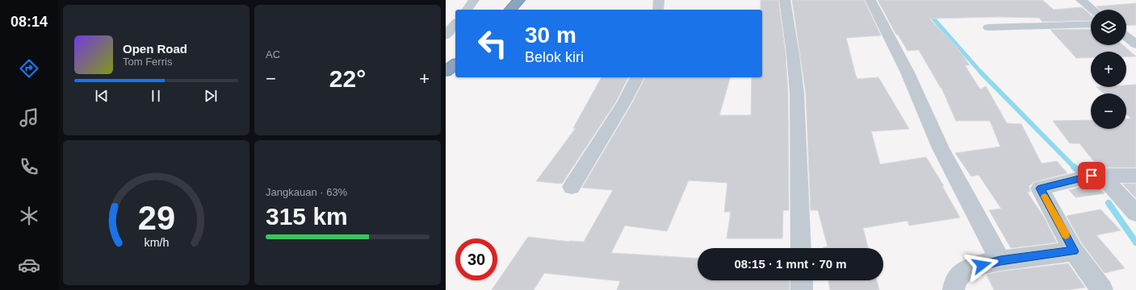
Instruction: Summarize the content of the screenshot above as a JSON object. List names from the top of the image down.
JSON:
{
  "page": {
    "tabs": "08:14",
    "tile": [
      "AC",
      ["Jangkauan · 63%", "315 km"]
    ],
    "map_buttons": ["+", "−"],
    "turn": ["30 m", "Belok kiri"],
    "song": ["Open Road", "Tom Ferris"],
    "heat": ["−", "22°", "+"],
    "limit": "30",
    "trip": "08:15 · 1 mnt · 70 m",
    "gauge": ["29", "km/h"]
  }
}
